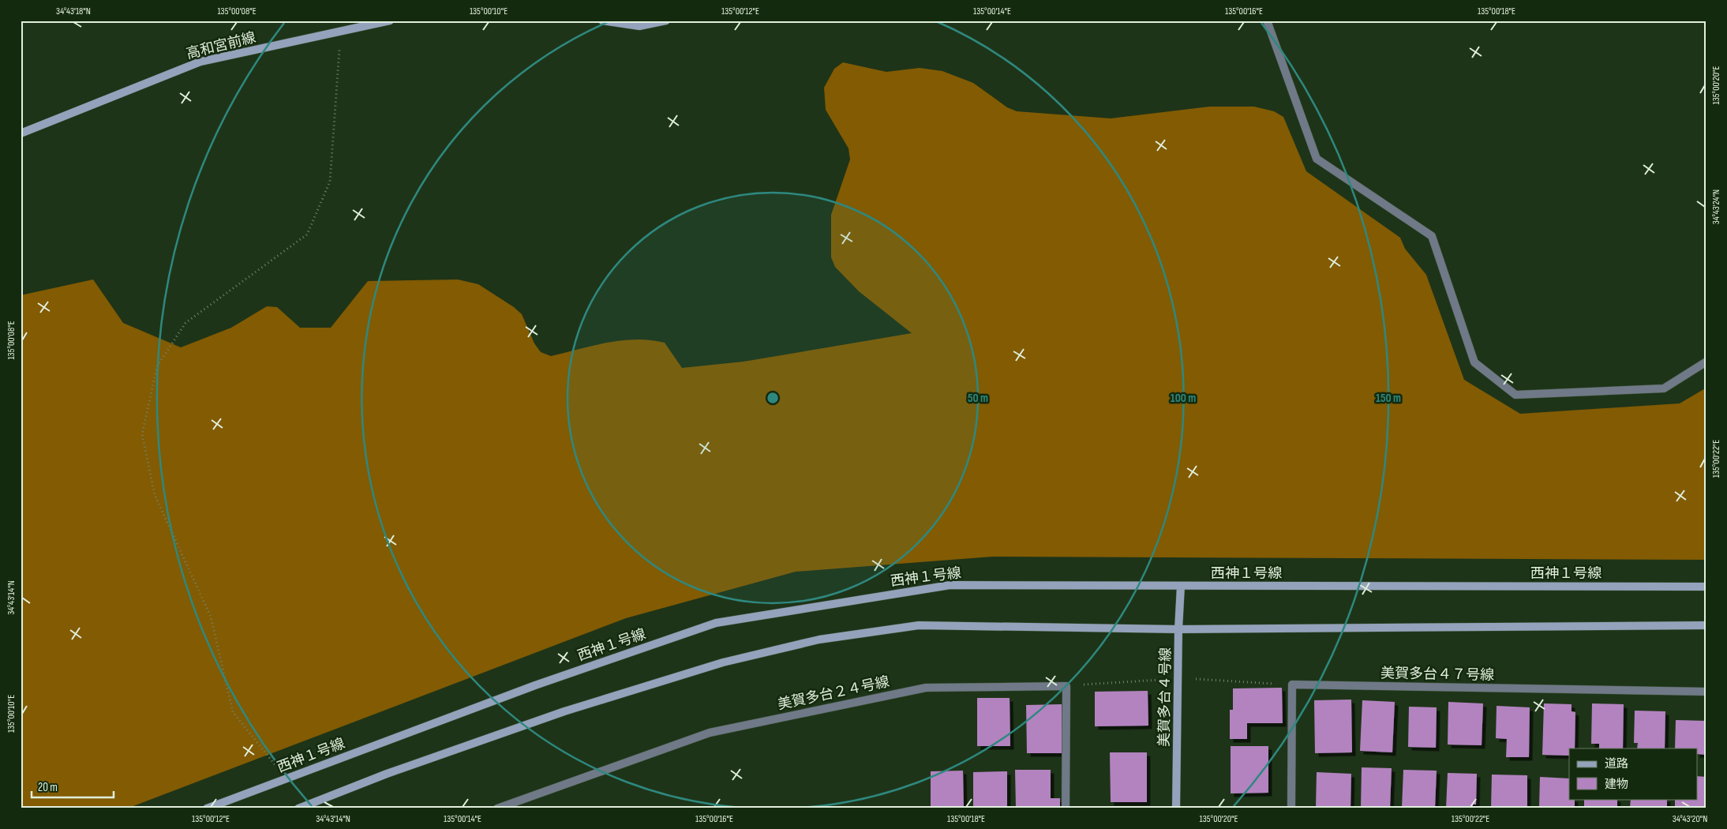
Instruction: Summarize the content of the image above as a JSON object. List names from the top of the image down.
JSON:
{
  "streets": {
    "street": [
      "高和宮前線",
      "西神１号線",
      "美賀多台４７号線",
      "美賀多台２４号線",
      "美賀多台４号線"
    ]
  },
  "crossings": [
    ["西神１号線", "美賀多台４号線"]
  ],
  "legend": ["道路", "建物"],
  "scale_bar": "20 m",
  "coordinates": [
    "34°43'18\"N",
    "135°00'08\"E",
    "135°00'10\"E",
    "135°00'12\"E",
    "135°00'14\"E",
    "135°00'16\"E",
    "135°00'18\"E",
    "135°00'20\"E",
    "34°43'24\"N",
    "135°00'22\"E",
    "34°43'14\"N",
    "34°43'20\"N"
  ],
  "rings": ["50 m", "100 m", "150 m"]
}
